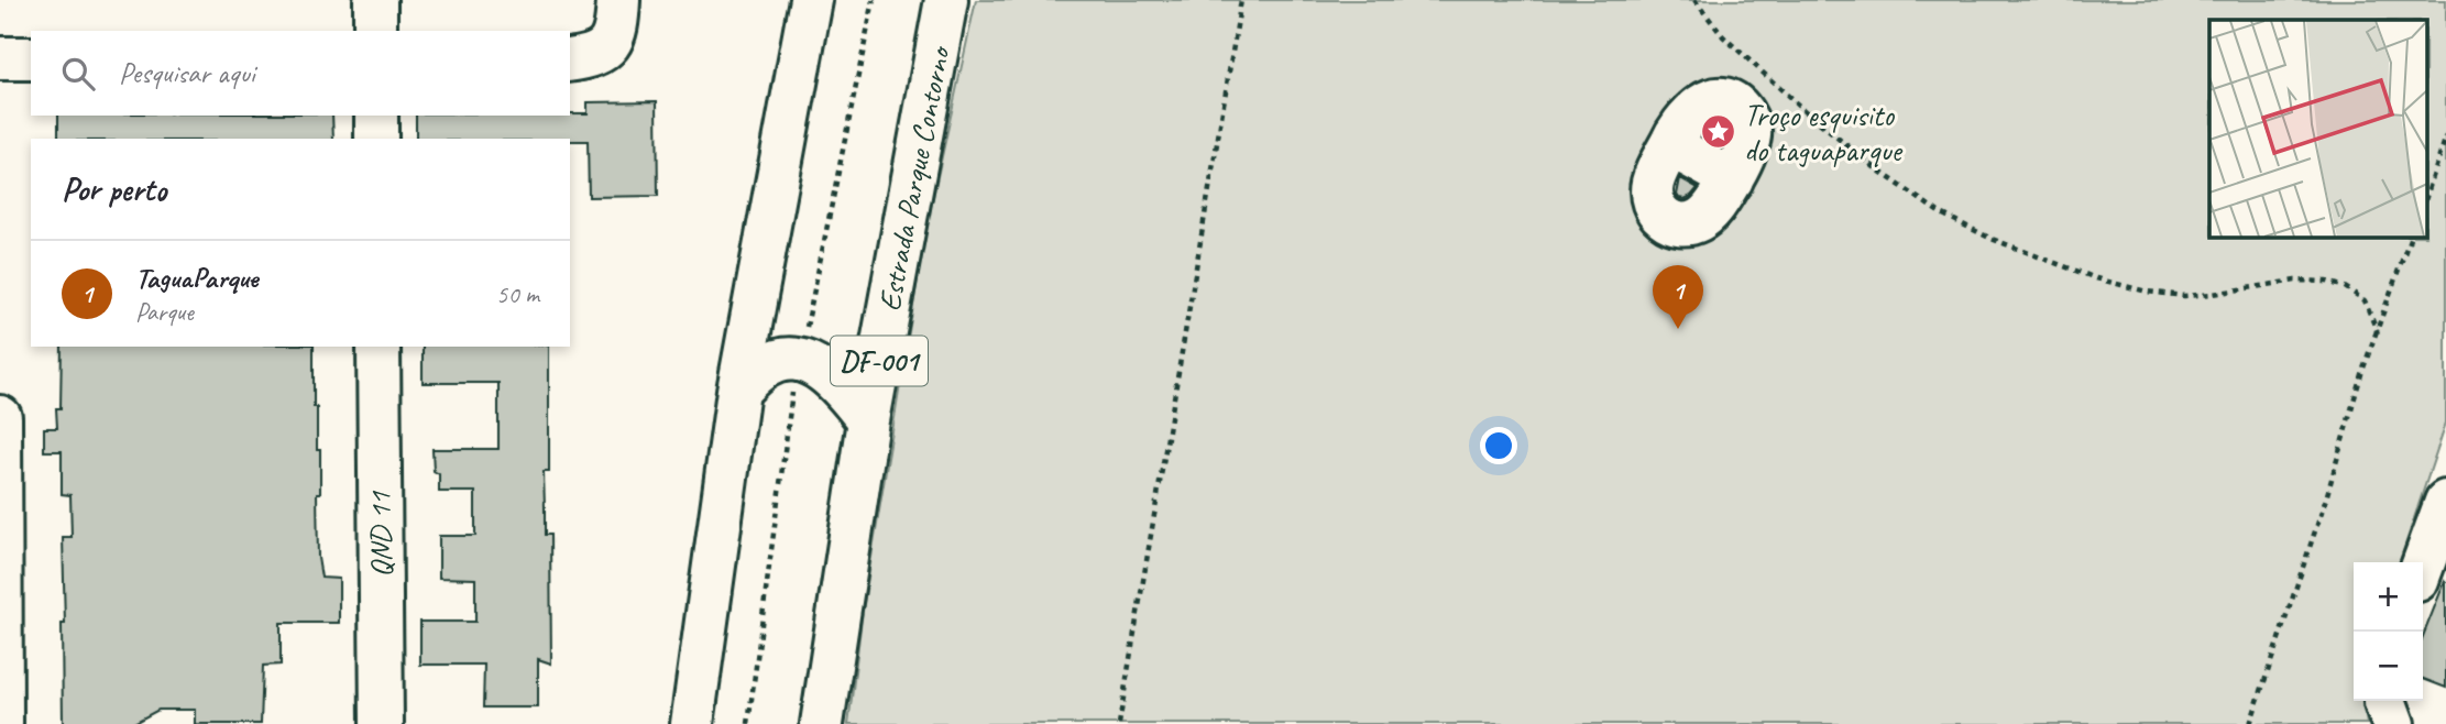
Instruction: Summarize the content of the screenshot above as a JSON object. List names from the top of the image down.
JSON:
{
  "streets": {
    "main road": ["Estrada Parque Contorno", "DF-001", "QND 11"]
  },
  "places": {
    "place": ["Troço esquisito do taguaparque"]
  },
  "page": {
    "search": "Pesquisar aqui",
    "heading": "Por perto",
    "list": [
      {
        "mark": "1",
        "name": "TaguaParque",
        "note": "Parque",
        "value": "50 m"
      }
    ],
    "pins": "1",
    "map_buttons": ["+", "−"]
  }
}
